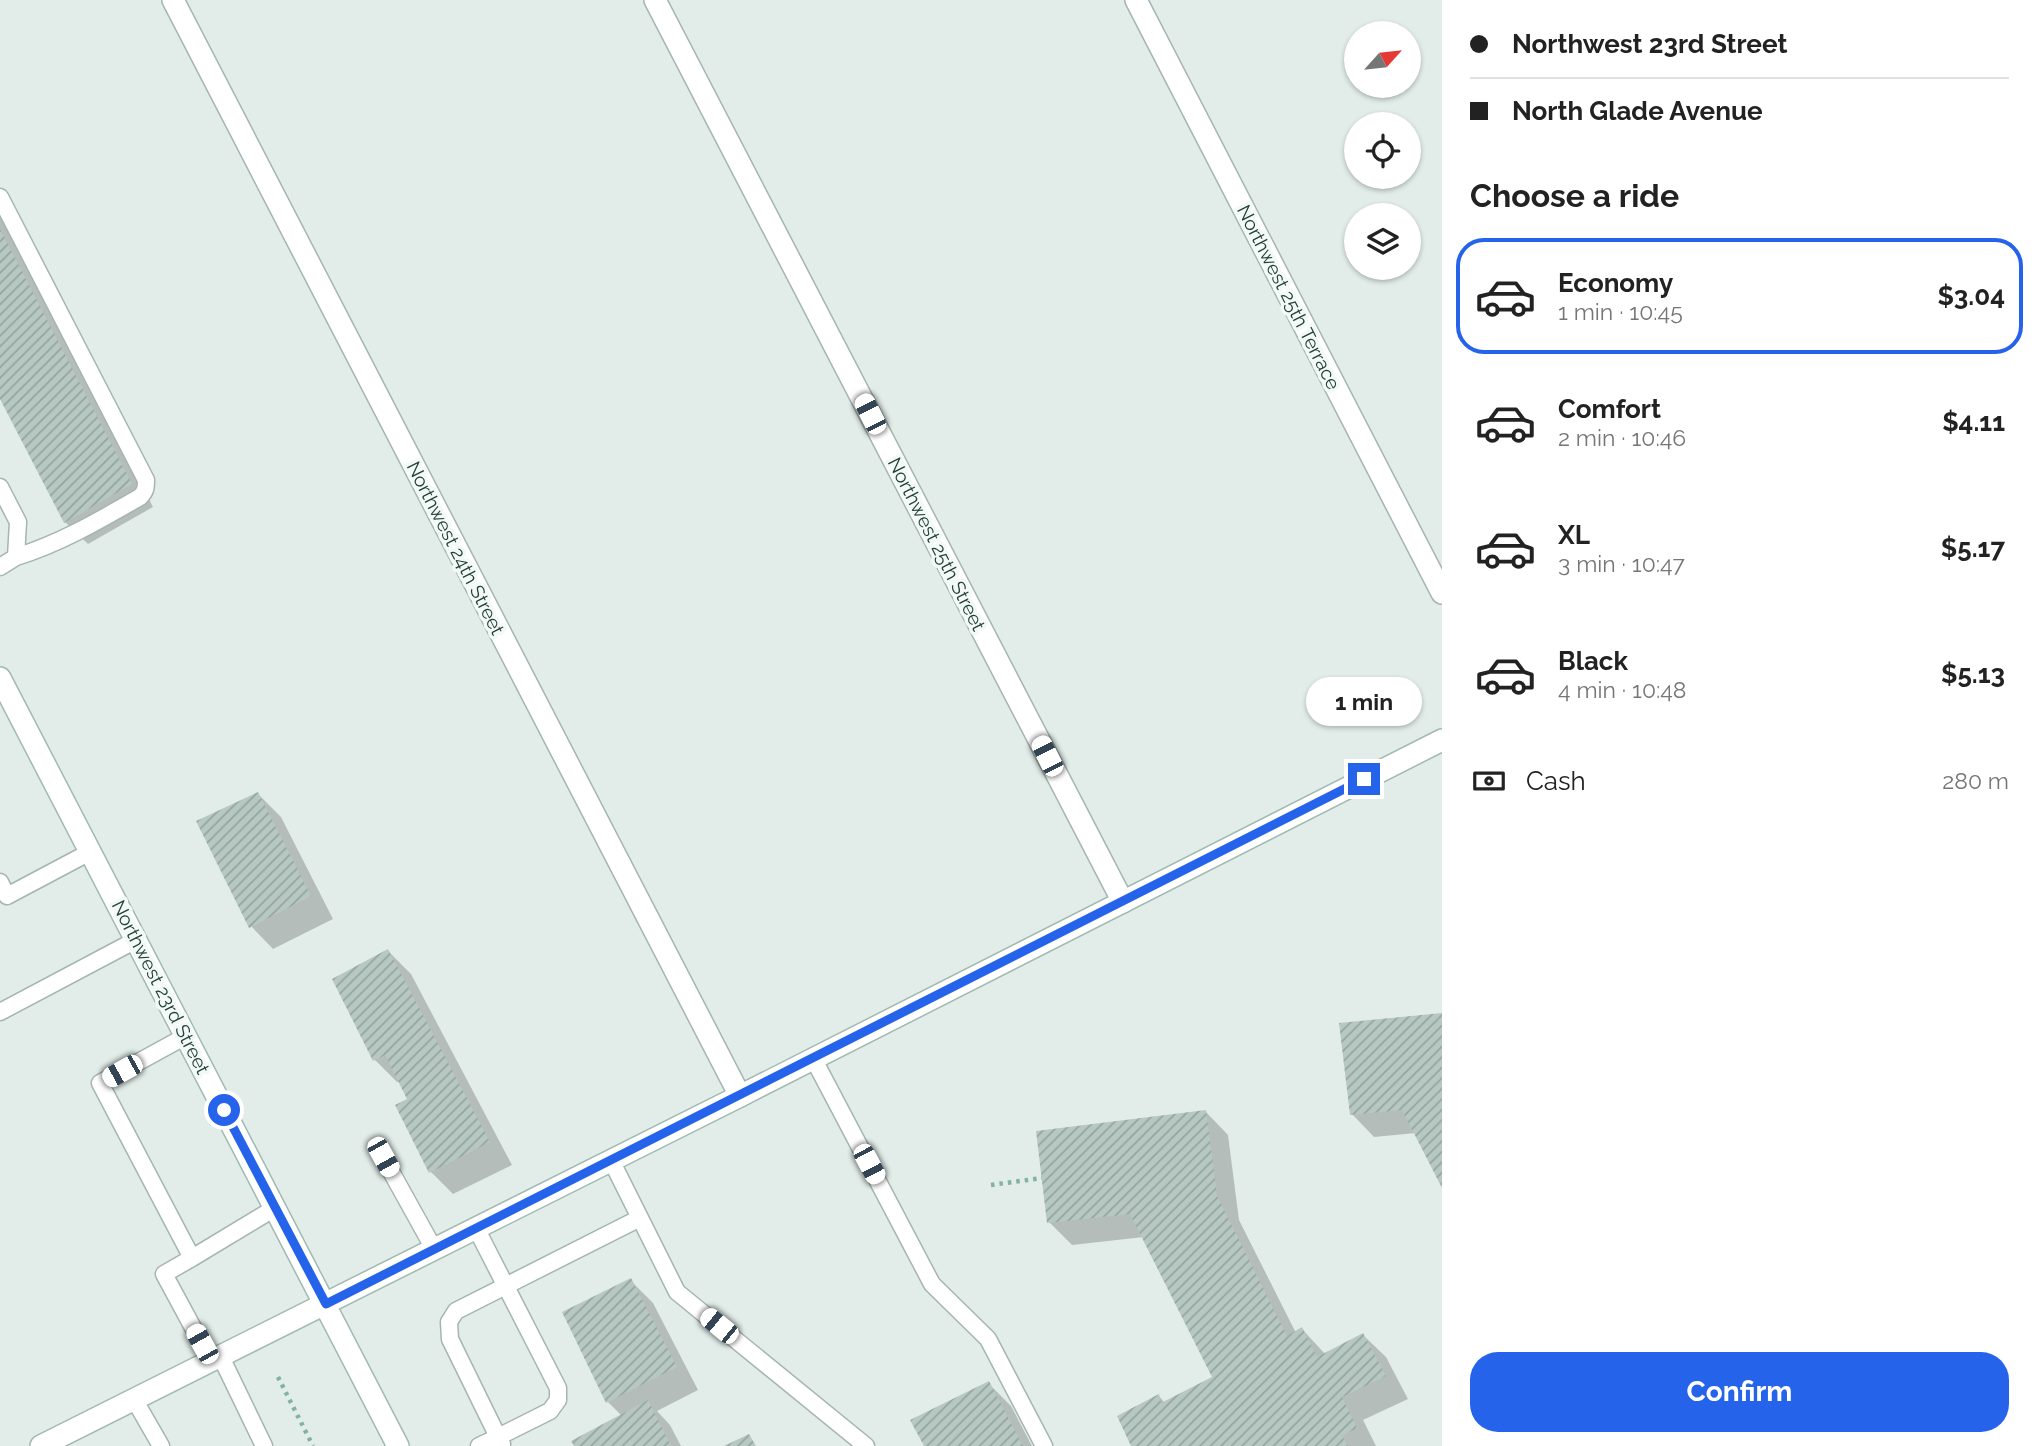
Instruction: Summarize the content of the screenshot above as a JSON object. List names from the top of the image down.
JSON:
{
  "streets": {
    "street": [
      "Northwest 25th Terrace",
      "Northwest 25th Street",
      "Northwest 24th Street",
      "Northwest 23rd Street"
    ]
  },
  "north": "top right",
  "page": {
    "banner": ["Northwest 23rd Street", "North Glade Avenue"],
    "heading": "Choose a ride",
    "list": [
      {
        "name": "Economy",
        "note": "1 min · 10:45",
        "value": "$3.04"
      },
      {
        "name": "Comfort",
        "note": "2 min · 10:46",
        "value": "$4.11"
      },
      {
        "name": "XL",
        "note": "3 min · 10:47",
        "value": "$5.17"
      },
      {
        "name": "Black",
        "note": "4 min · 10:48",
        "value": "$5.13"
      }
    ],
    "bubble": "1 min",
    "pay": ["Cash", "280 m"],
    "buttons": "Confirm"
  }
}
